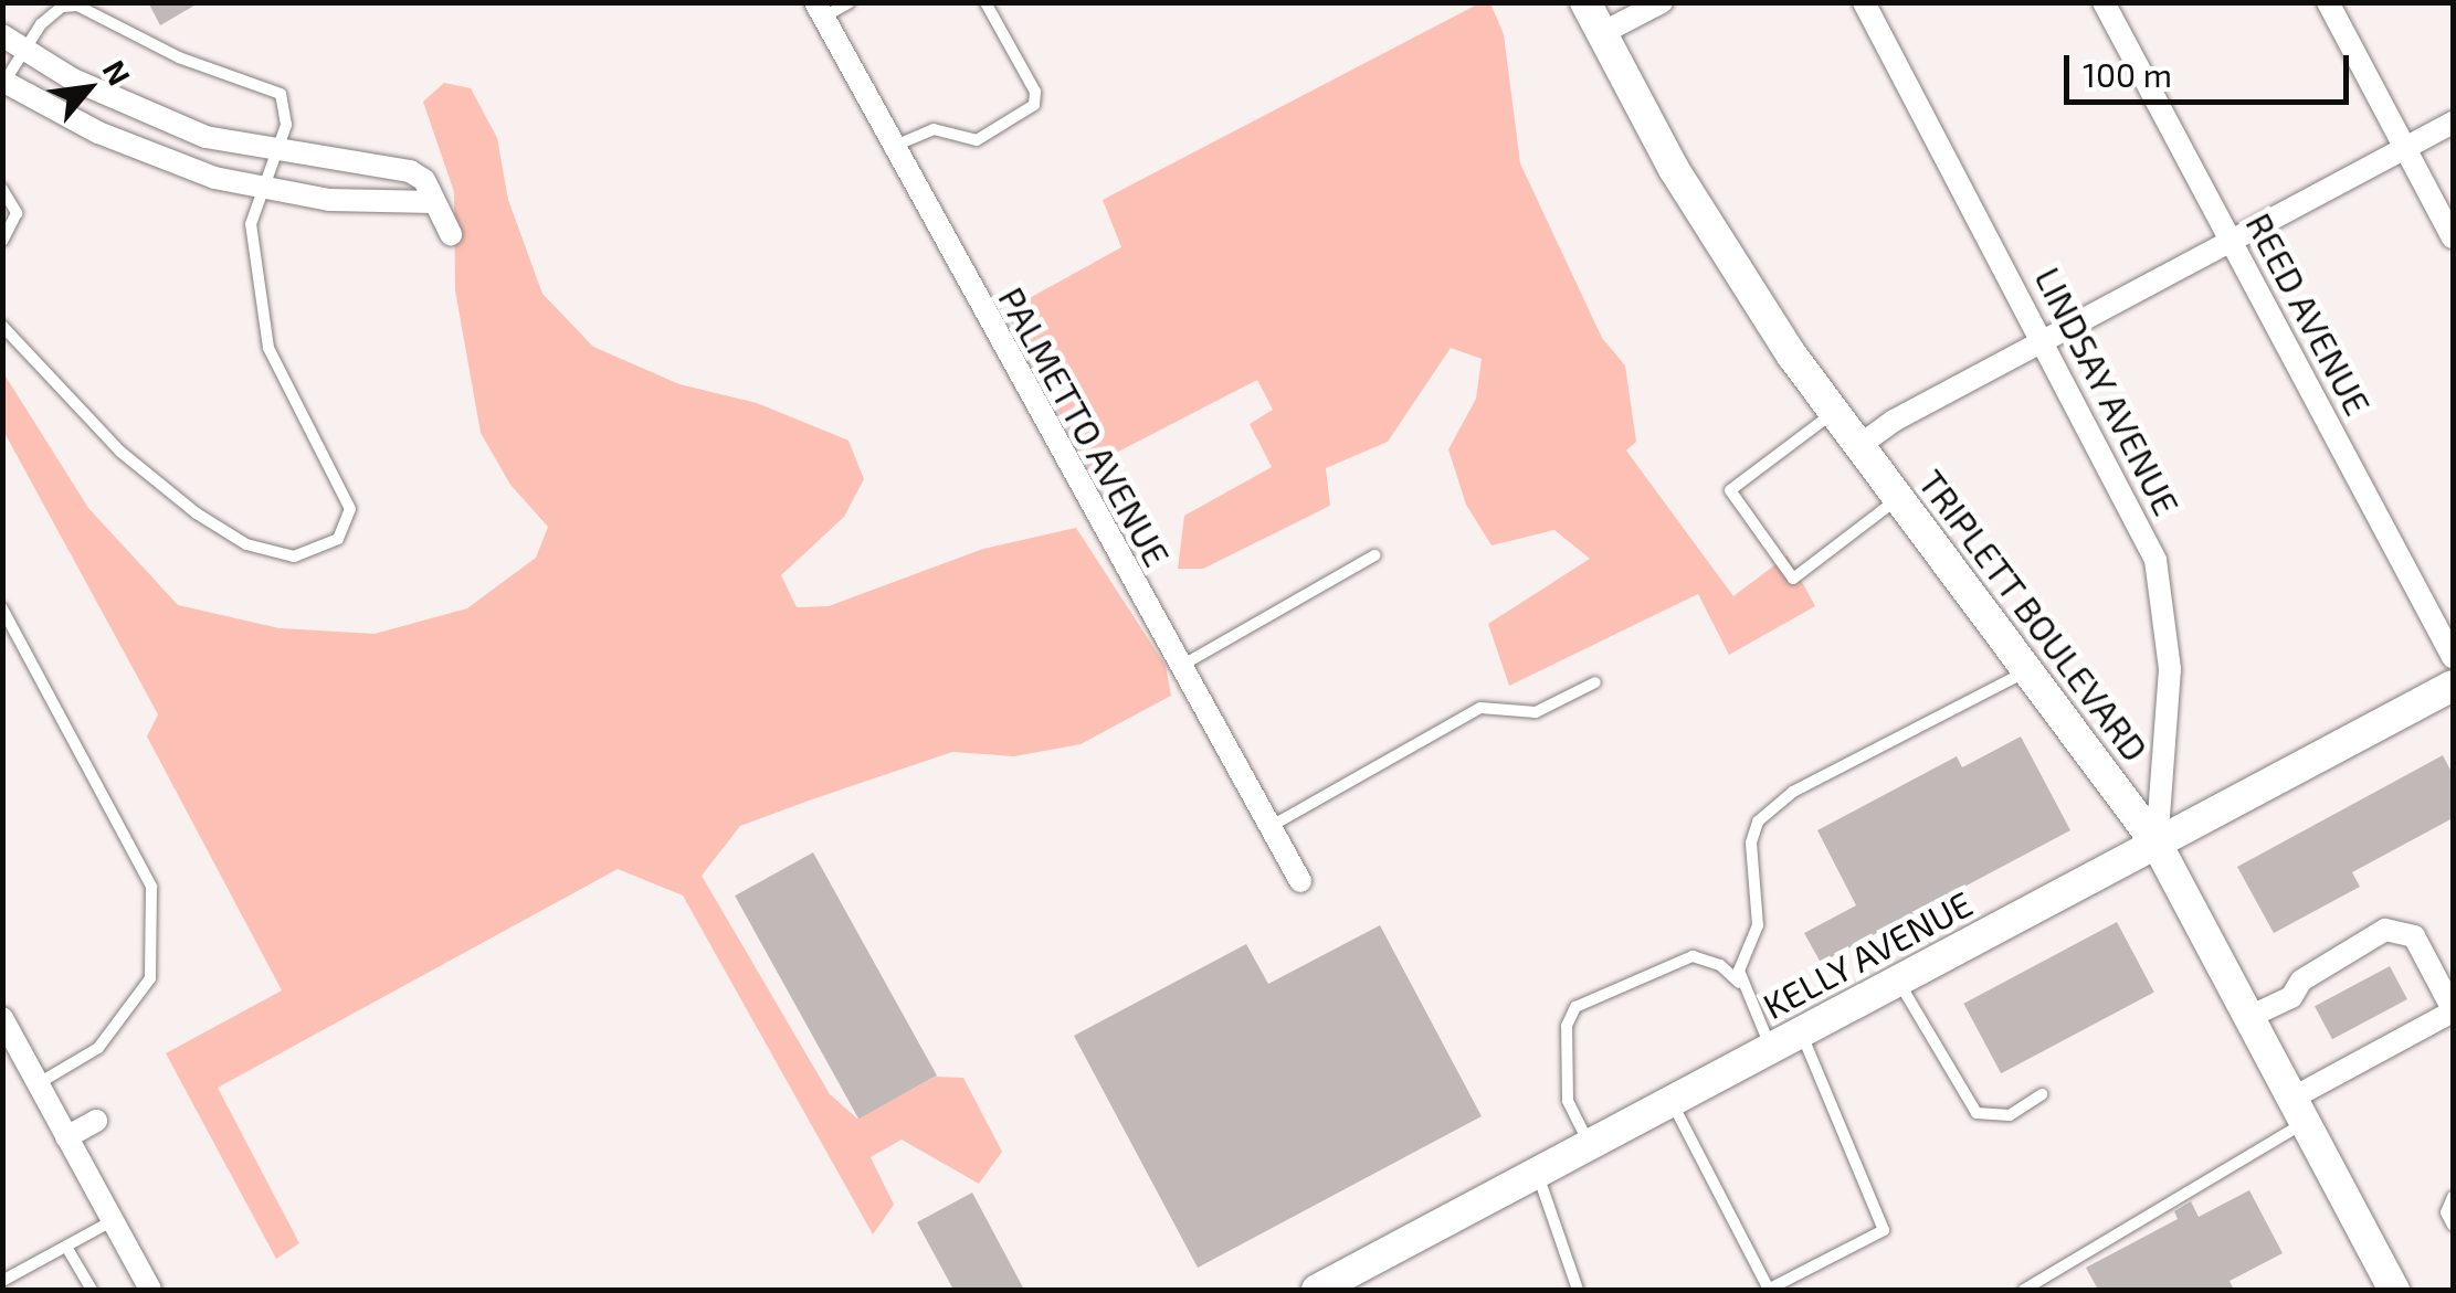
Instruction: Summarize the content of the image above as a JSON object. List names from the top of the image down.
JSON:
{
  "streets": {
    "main road": ["TRIPLETT BOULEVARD", "KELLY AVENUE"],
    "street": ["REED AVENUE", "LINDSAY AVENUE", "PALMETTO AVENUE"]
  },
  "crossings": [
    ["LINDSAY AVENUE", "TRIPLETT BOULEVARD"],
    ["LINDSAY AVENUE", "KELLY AVENUE"],
    ["TRIPLETT BOULEVARD", "KELLY AVENUE"]
  ],
  "scale_bar": "100 m",
  "north": "top right"
}
